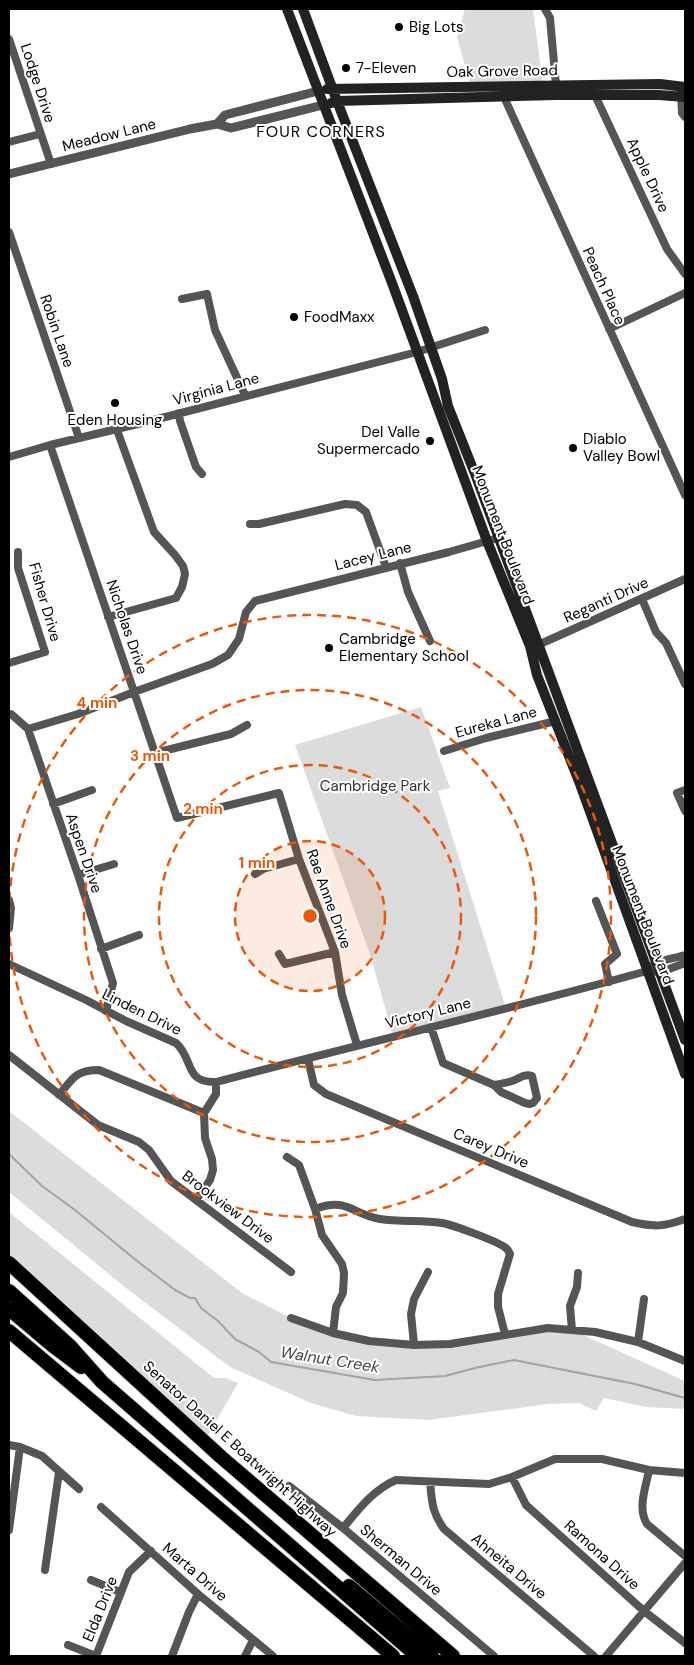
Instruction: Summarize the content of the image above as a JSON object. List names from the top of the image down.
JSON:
{
  "streets": {
    "highway": ["Senator Daniel E Boatwright Highway"],
    "main road": ["Oak Grove Road", "Monument Boulevard"],
    "street": [
      "Lodge Drive",
      "Meadow Lane",
      "Apple Drive",
      "Peach Place",
      "Robin Lane",
      "Virginia Lane",
      "Lacey Lane",
      "Reganti Drive",
      "Fisher Drive",
      "Nicholas Drive",
      "Eureka Lane",
      "Aspen Drive",
      "Rae Anne Drive",
      "Linden Drive",
      "Victory Lane",
      "Carey Drive",
      "Brookview Drive",
      "Ramona Drive",
      "Sherman Drive",
      "Ahneita Drive",
      "Marta Drive",
      "Elda Drive"
    ]
  },
  "crossings": [
    ["Oak Grove Road", "Meadow Lane"],
    ["Oak Grove Road", "Apple Drive"],
    ["Oak Grove Road", "Peach Place"],
    ["Oak Grove Road", "Monument Boulevard"],
    ["Lodge Drive", "Meadow Lane"],
    ["Meadow Lane", "Monument Boulevard"],
    ["Robin Lane", "Virginia Lane"],
    ["Virginia Lane", "Monument Boulevard"],
    ["Virginia Lane", "Nicholas Drive"],
    ["Monument Boulevard", "Lacey Lane"],
    ["Monument Boulevard", "Reganti Drive"],
    ["Monument Boulevard", "Eureka Lane"],
    ["Monument Boulevard", "Victory Lane"],
    ["Lacey Lane", "Nicholas Drive"],
    ["Nicholas Drive", "Rae Anne Drive"],
    ["Aspen Drive", "Linden Drive"],
    ["Rae Anne Drive", "Victory Lane"],
    ["Linden Drive", "Victory Lane"],
    ["Victory Lane", "Carey Drive"],
    ["Marta Drive", "Elda Drive"]
  ],
  "districts": ["FOUR CORNERS"],
  "water": ["Walnut Creek"],
  "parks": ["Cambridge Park"],
  "places": [
    "Big Lots",
    "7-Eleven",
    "FoodMaxx",
    "Eden Housing",
    "Del Valle Supermercado",
    "Diablo Valley Bowl",
    "Cambridge Elementary School"
  ],
  "rings": [
    "4 min",
    "3 min",
    "2 min",
    "1 min"
  ]
}
